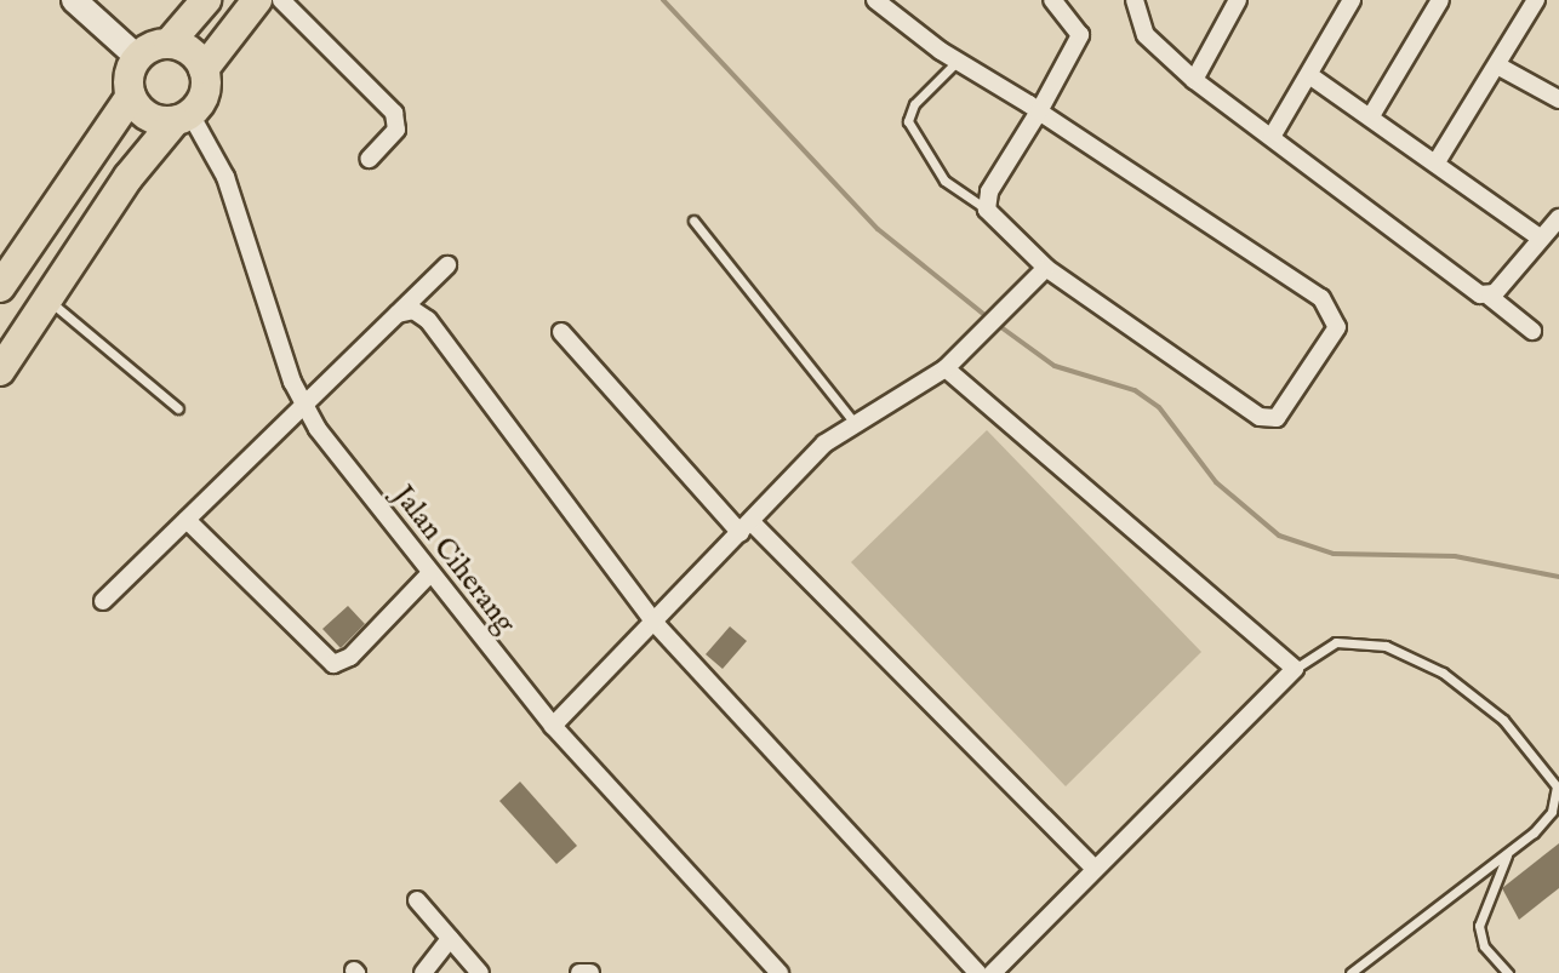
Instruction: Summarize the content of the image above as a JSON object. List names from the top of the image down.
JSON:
{
  "streets": {
    "street": ["Jalan Ciherang"]
  }
}
